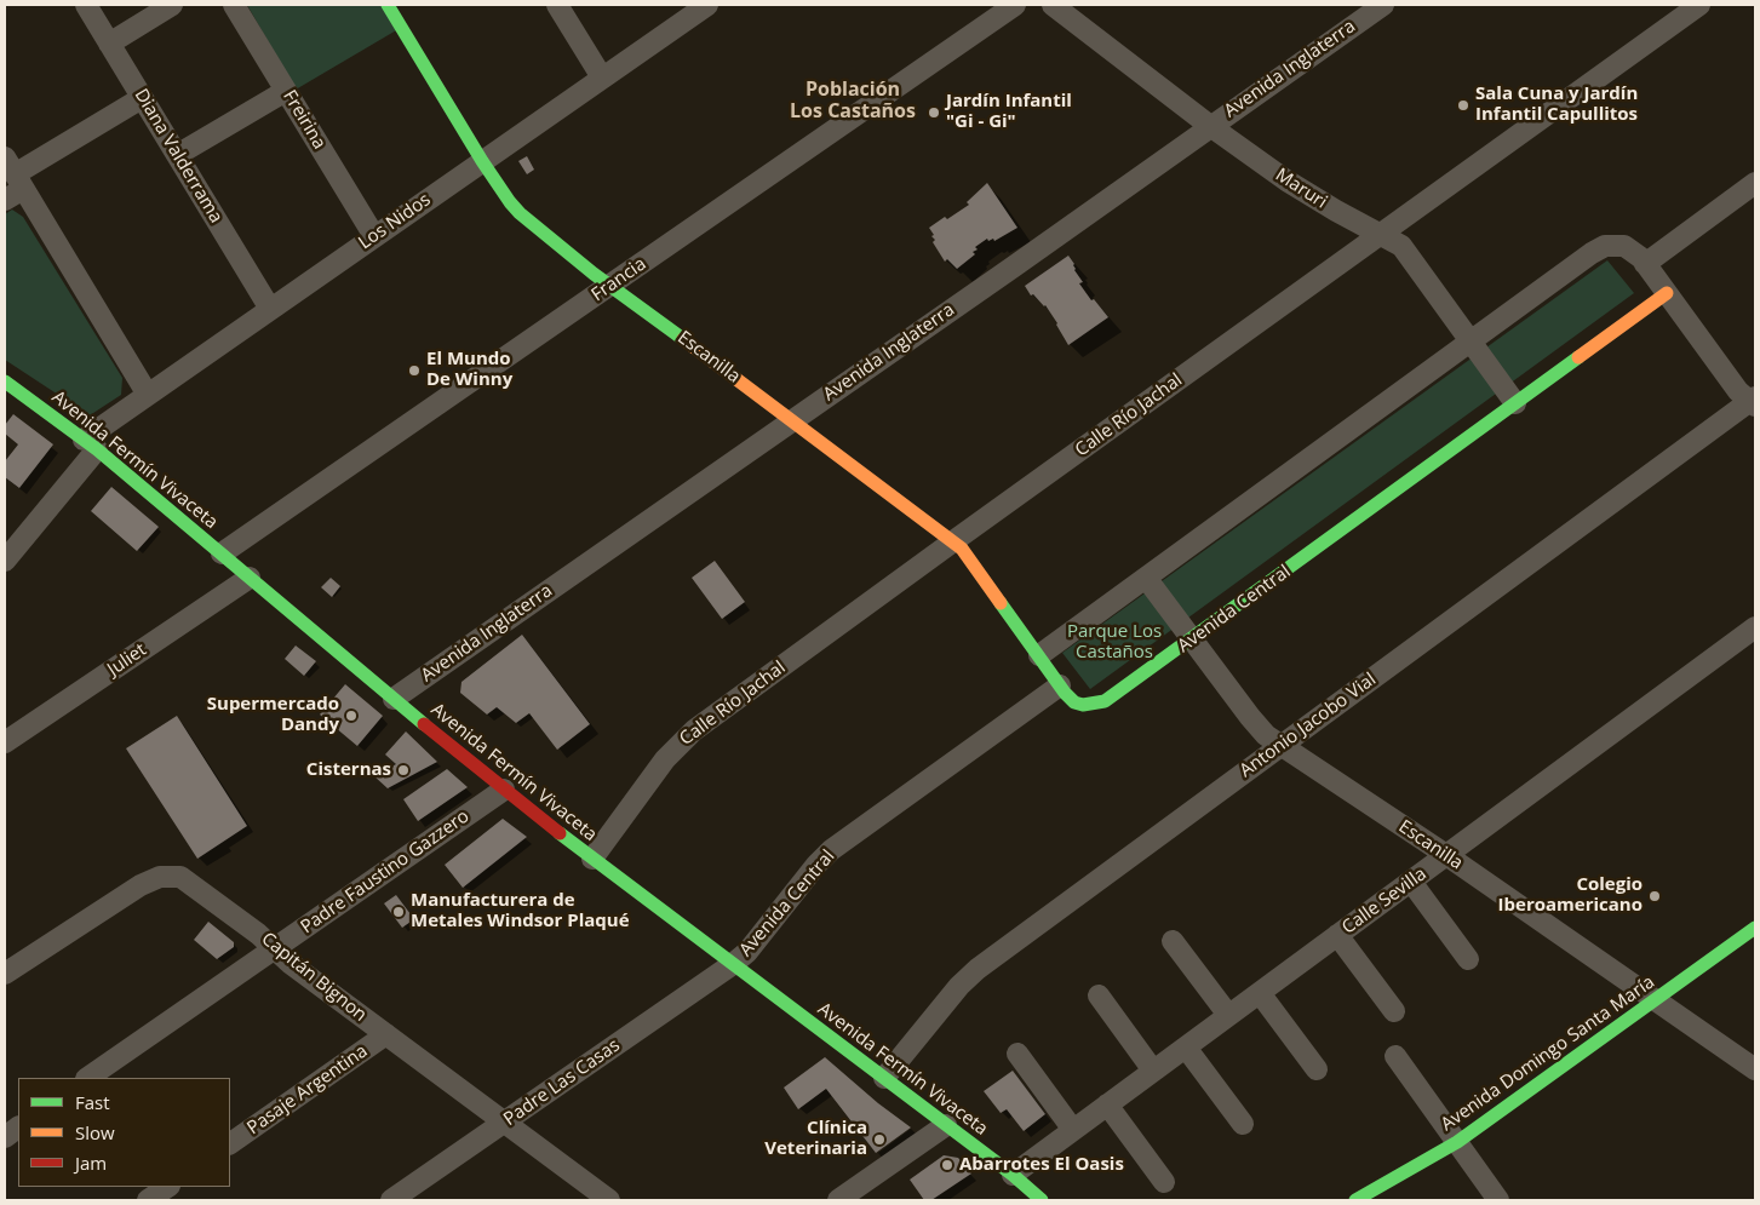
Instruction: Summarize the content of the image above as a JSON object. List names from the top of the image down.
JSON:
{
  "streets": {
    "main road": [
      "Escanilla",
      "Avenida Fermín Vivaceta",
      "Avenida Central",
      "Avenida Domingo Santa María"
    ],
    "street": [
      "Avenida Inglaterra",
      "Freirina",
      "Diana Valderrama",
      "Maruri",
      "Los Nidos",
      "Francia",
      "Calle Río Jachal",
      "Juliet",
      "Antonio Jacobo Vial",
      "Padre Faustino Gazzero",
      "Calle Sevilla",
      "Capitán Bignon",
      "Padre Las Casas",
      "Pasaje Argentina"
    ]
  },
  "crossings": [
    ["Avenida Inglaterra", "Maruri"],
    ["Avenida Inglaterra", "Escanilla"],
    ["Avenida Inglaterra", "Avenida Fermín Vivaceta"],
    ["Freirina", "Los Nidos"],
    ["Diana Valderrama", "Los Nidos"],
    ["Maruri", "Calle Río Jachal"],
    ["Maruri", "Avenida Central"],
    ["Los Nidos", "Escanilla"],
    ["Los Nidos", "Avenida Fermín Vivaceta"],
    ["Francia", "Escanilla"],
    ["Francia", "Avenida Fermín Vivaceta"],
    ["Escanilla", "Calle Río Jachal"],
    ["Escanilla", "Avenida Central"],
    ["Escanilla", "Antonio Jacobo Vial"],
    ["Escanilla", "Calle Sevilla"],
    ["Escanilla", "Avenida Domingo Santa María"],
    ["Calle Río Jachal", "Avenida Fermín Vivaceta"],
    ["Avenida Fermín Vivaceta", "Avenida Central"],
    ["Avenida Fermín Vivaceta", "Juliet"],
    ["Avenida Fermín Vivaceta", "Antonio Jacobo Vial"],
    ["Avenida Fermín Vivaceta", "Padre Faustino Gazzero"],
    ["Avenida Fermín Vivaceta", "Calle Sevilla"],
    ["Avenida Fermín Vivaceta", "Padre Las Casas"],
    ["Avenida Central", "Padre Las Casas"],
    ["Padre Faustino Gazzero", "Capitán Bignon"],
    ["Capitán Bignon", "Padre Las Casas"],
    ["Capitán Bignon", "Pasaje Argentina"]
  ],
  "districts": ["Población Los Castaños"],
  "parks": ["Parque Los Castaños"],
  "places": [
    "Sala Cuna y Jardín Infantil Capullitos",
    "Jardín Infantil \"Gi - Gi\"",
    "El Mundo De Winny",
    "Supermercado Dandy",
    "Cisternas",
    "Colegio Iberoamericano",
    "Manufacturera de Metales Windsor Plaqué",
    "Clínica Veterinaria",
    "Abarrotes El Oasis"
  ],
  "legend": ["Fast", "Slow", "Jam"]
}
